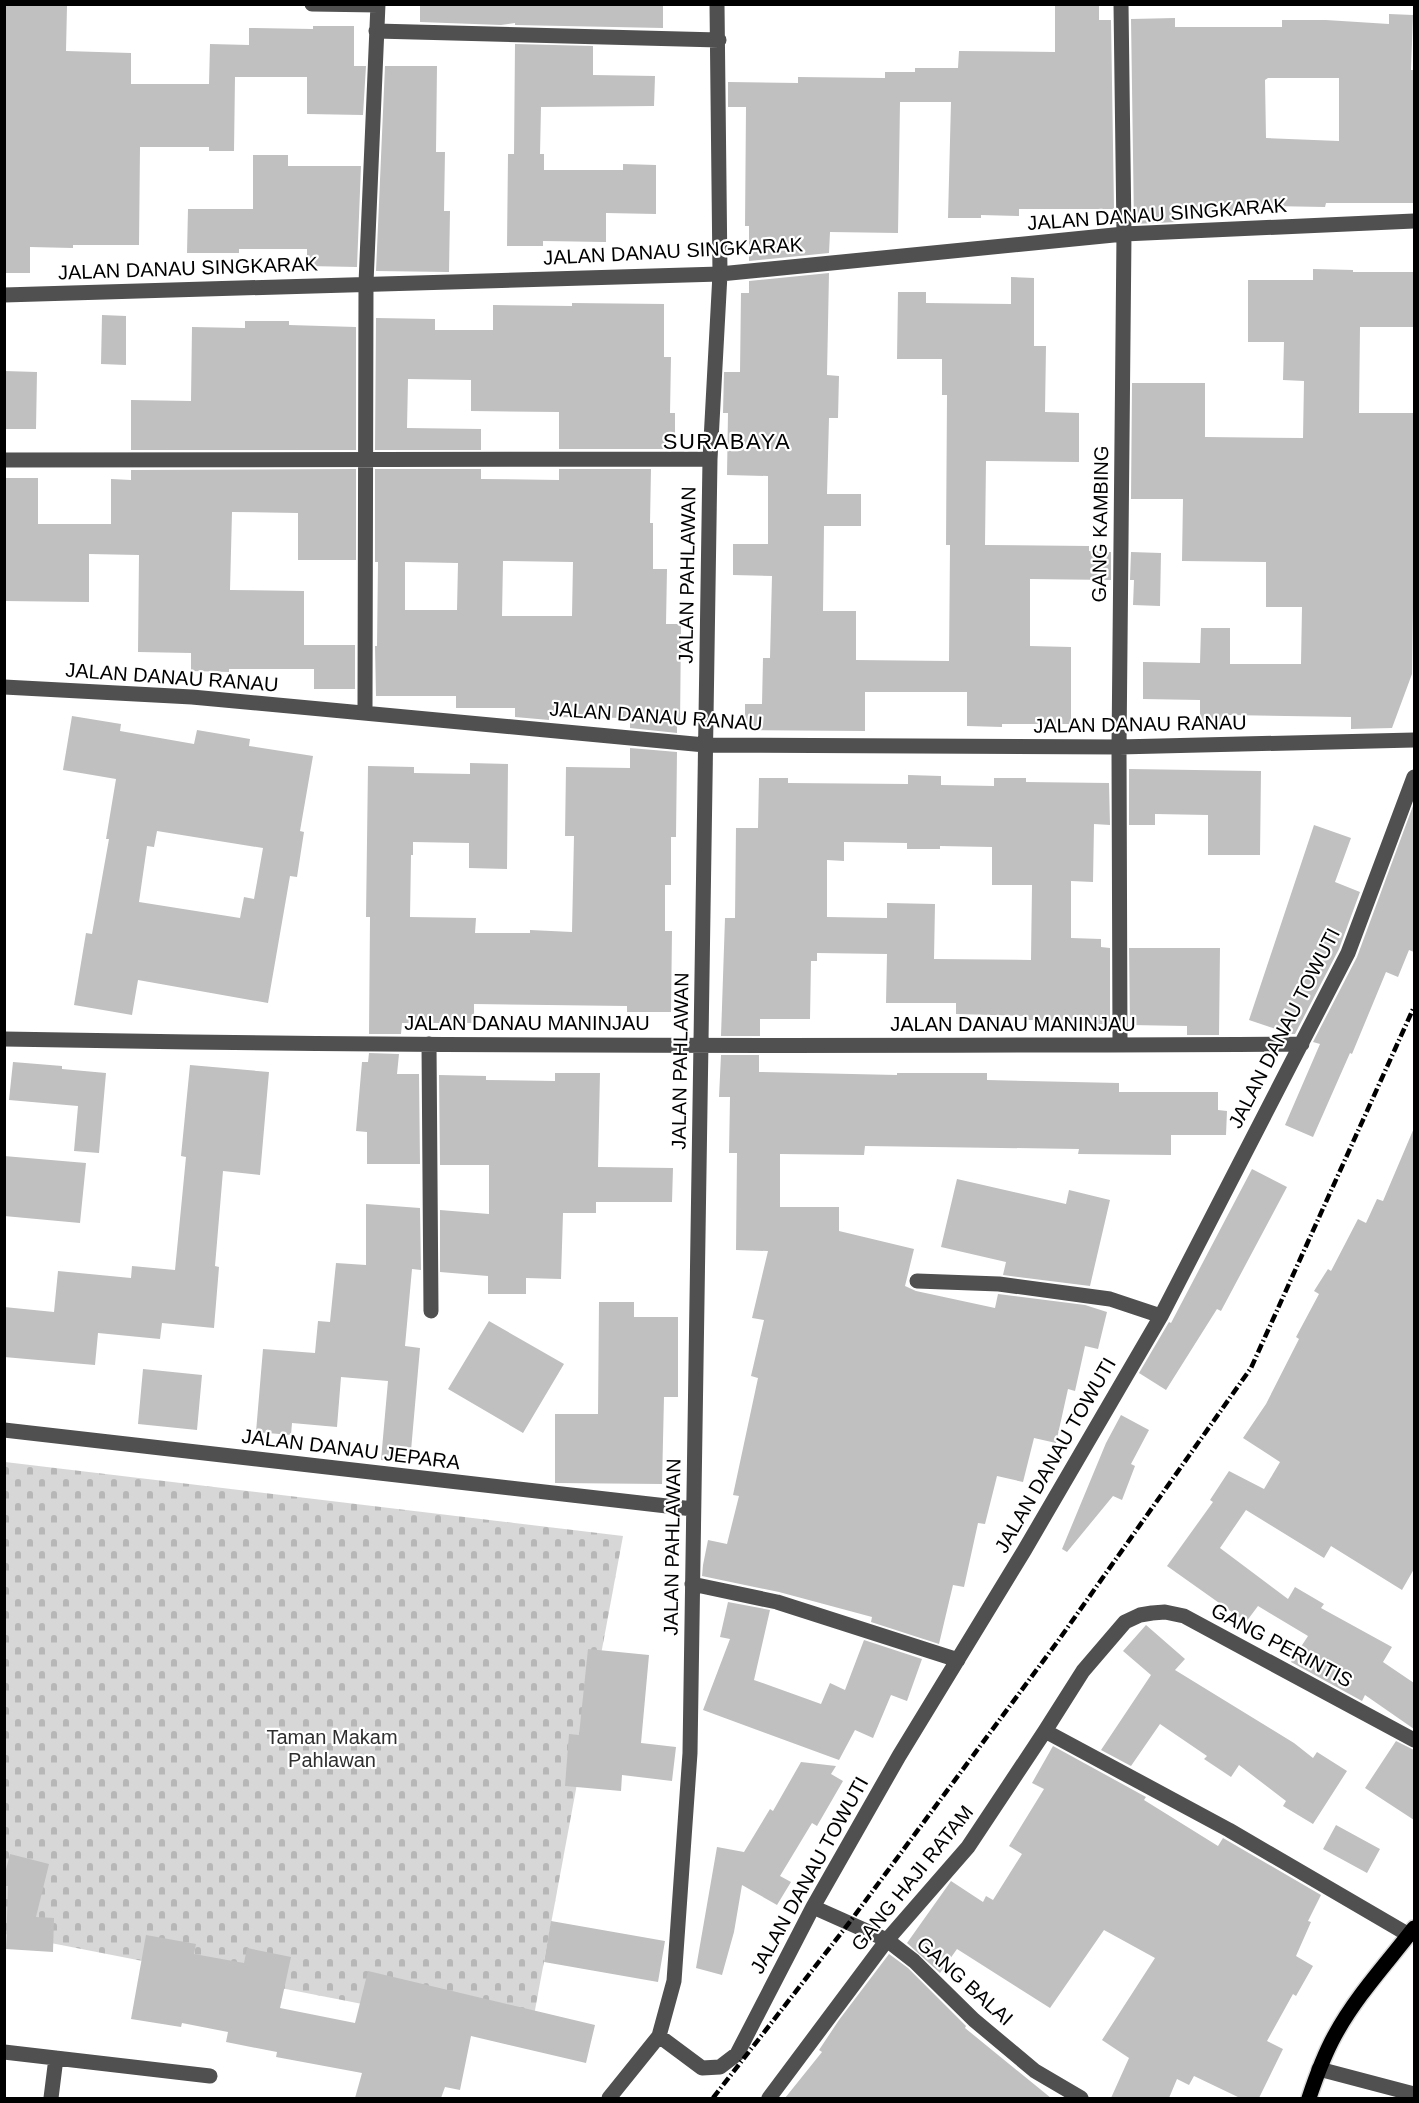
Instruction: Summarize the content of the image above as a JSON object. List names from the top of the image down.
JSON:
{
  "streets": {
    "street": [
      "JALAN DANAU SINGKARAK",
      "GANG KAMBING",
      "JALAN PAHLAWAN",
      "JALAN DANAU RANAU",
      "JALAN DANAU MANINJAU",
      "JALAN DANAU TOWUTI",
      "JALAN DANAU JEPARA",
      "GANG PERINTIS",
      "GANG HAJI RATAM",
      "GANG BALAI"
    ]
  },
  "crossings": [
    ["JALAN DANAU SINGKARAK", "GANG KAMBING"],
    ["JALAN DANAU SINGKARAK", "JALAN PAHLAWAN"],
    ["GANG KAMBING", "JALAN DANAU RANAU"],
    ["GANG KAMBING", "JALAN DANAU MANINJAU"],
    ["JALAN PAHLAWAN", "JALAN DANAU RANAU"],
    ["JALAN PAHLAWAN", "JALAN DANAU MANINJAU"],
    ["JALAN PAHLAWAN", "JALAN DANAU TOWUTI"],
    ["JALAN PAHLAWAN", "JALAN DANAU JEPARA"],
    ["JALAN DANAU MANINJAU", "JALAN DANAU TOWUTI"],
    ["JALAN DANAU TOWUTI", "GANG BALAI"],
    ["GANG PERINTIS", "GANG HAJI RATAM"],
    ["GANG HAJI RATAM", "GANG BALAI"]
  ],
  "districts": ["SURABAYA"],
  "parks": ["Taman Makam Pahlawan"]
}
